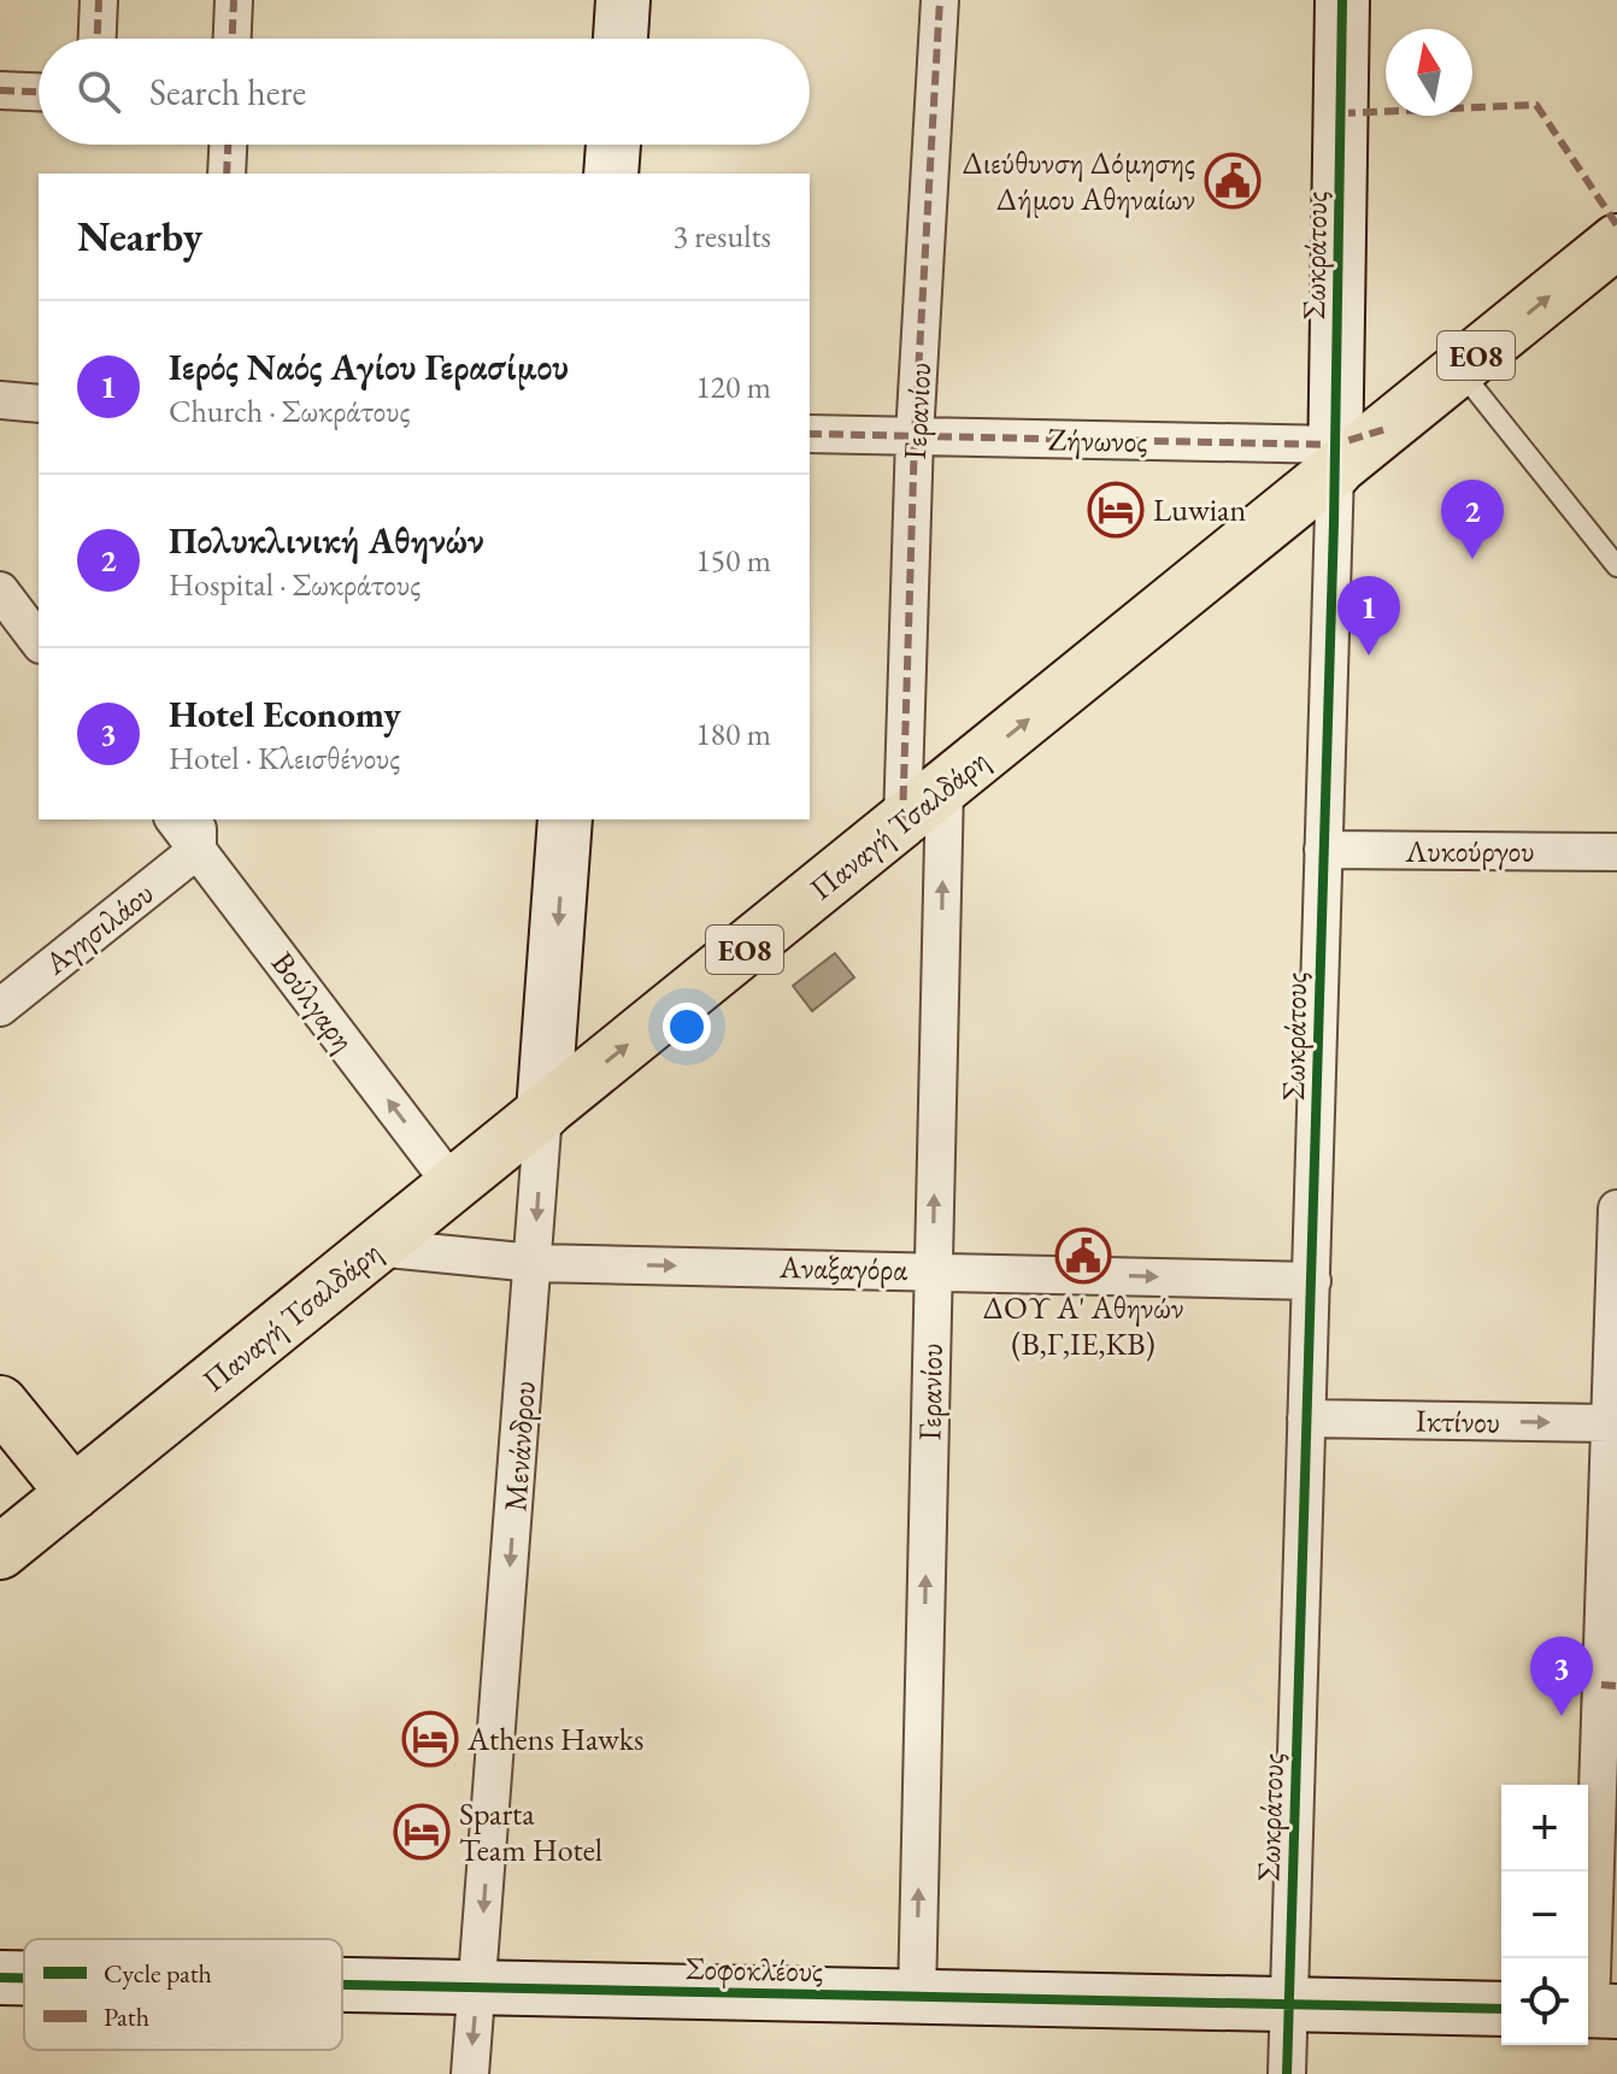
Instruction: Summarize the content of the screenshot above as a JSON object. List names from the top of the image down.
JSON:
{
  "streets": {
    "main road": ["ΕΟ8", "Παναγή Τσαλδάρη"],
    "street": [
      "Σωκράτους",
      "Γερανίου",
      "Ζήνωνος",
      "Λυκούργου",
      "Αγησιλάου",
      "Βούλγαρη",
      "Αναξαγόρα",
      "Ικτίνου",
      "Μενάνδρου",
      "Σοφοκλέους"
    ]
  },
  "crossings": [
    ["Σωκράτους", "Ζήνωνος"],
    ["Σωκράτους", "Παναγή Τσαλδάρη"],
    ["Σωκράτους", "Λυκούργου"],
    ["Σωκράτους", "Αναξαγόρα"],
    ["Σωκράτους", "Ικτίνου"],
    ["Σωκράτους", "Σοφοκλέους"],
    ["Γερανίου", "Ζήνωνος"],
    ["Γερανίου", "Παναγή Τσαλδάρη"],
    ["Γερανίου", "Αναξαγόρα"],
    ["Γερανίου", "Σοφοκλέους"],
    ["Ζήνωνος", "Παναγή Τσαλδάρη"],
    ["Παναγή Τσαλδάρη", "Βούλγαρη"],
    ["Παναγή Τσαλδάρη", "Αναξαγόρα"],
    ["Παναγή Τσαλδάρη", "Μενάνδρου"],
    ["Αγησιλάου", "Βούλγαρη"],
    ["Αναξαγόρα", "Μενάνδρου"],
    ["Μενάνδρου", "Σοφοκλέους"]
  ],
  "one_way": [
    "Γερανίου",
    "Παναγή Τσαλδάρη",
    "Βούλγαρη",
    "Αναξαγόρα",
    "Ικτίνου",
    "Μενάνδρου"
  ],
  "places": {
    "public building": ["Διεύθυνση Δόμησης Δήμου Αθηναίων", "ΔΟΥ Α' Αθηνών (Β,Γ,ΙΕ,ΚΒ)"],
    "hotel": ["Luwian", "Athens Hawks", "Sparta Team Hotel"]
  },
  "legend": ["Cycle path", "Path"],
  "north": "top",
  "page": {
    "search": "Search here",
    "heading": ["Nearby", "3 results"],
    "list": [
      {
        "mark": "1",
        "name": "Ιερός Ναός Αγίου Γερασίμου",
        "note": "Church · Σωκράτους",
        "value": "120 m"
      },
      {
        "mark": "2",
        "name": "Πολυκλινική Αθηνών",
        "note": "Hospital · Σωκράτους",
        "value": "150 m"
      },
      {
        "mark": "3",
        "name": "Hotel Economy",
        "note": "Hotel · Κλεισθένους",
        "value": "180 m"
      }
    ],
    "pins": ["2", "1", "3"],
    "map_buttons": ["+", "−"]
  }
}
